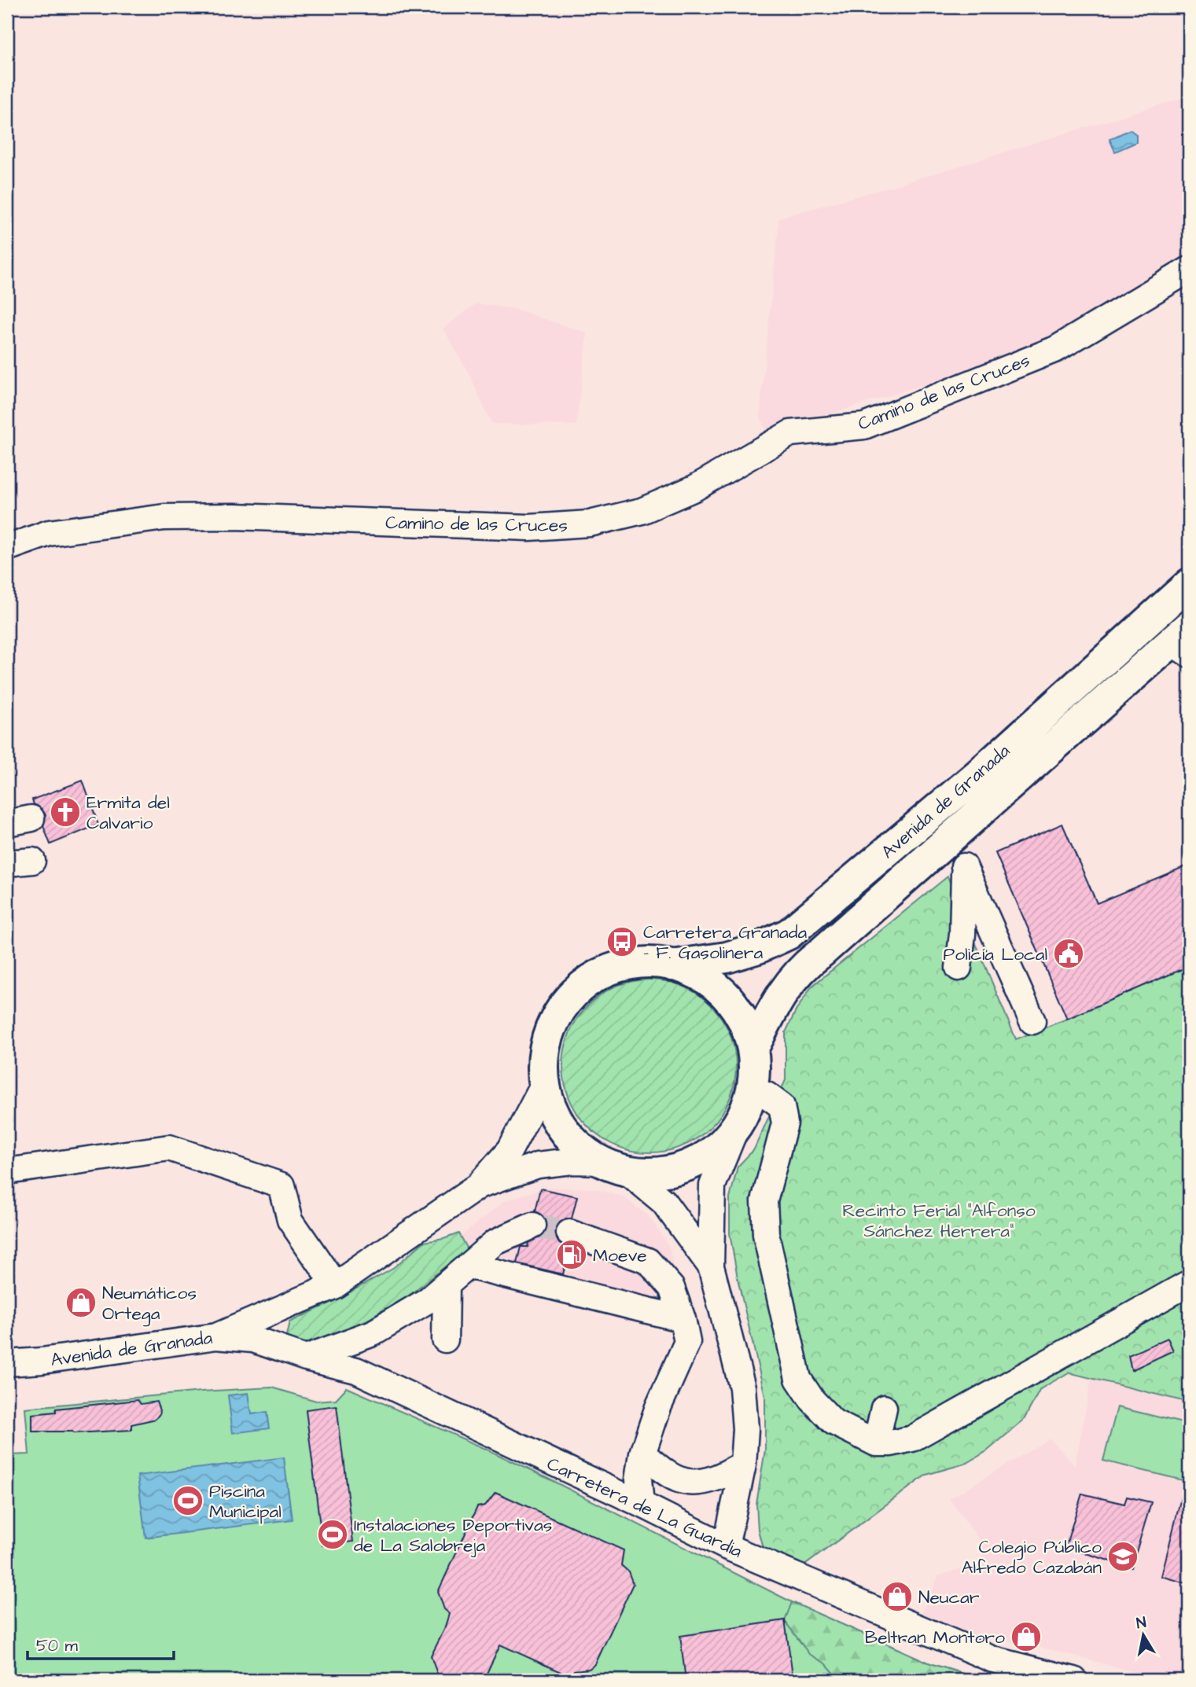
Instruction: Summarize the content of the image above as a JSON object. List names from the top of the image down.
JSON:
{
  "streets": {
    "main road": ["Avenida de Granada"],
    "street": ["Camino de las Cruces", "Carretera de La Guardia"]
  },
  "crossings": [
    ["Avenida de Granada", "Carretera de La Guardia"]
  ],
  "parks": ["Recinto Ferial \"Alfonso Sánchez Herrera\""],
  "places": {
    "church": ["Ermita del Calvario"],
    "bus stop": ["Carretera Granada - F. Gasolinera"],
    "public building": ["Policía Local"],
    "fuel station": ["Moeve"],
    "shop": ["Neumáticos Ortega", "Neucar", "Beltran Montoro"],
    "sports": ["Piscina Municipal", "Instalaciones Deportivas de La Salobreja"],
    "school or university": ["Colegio Público Alfredo Cazabán"]
  },
  "scale_bar": "50 m",
  "north": "top"
}
